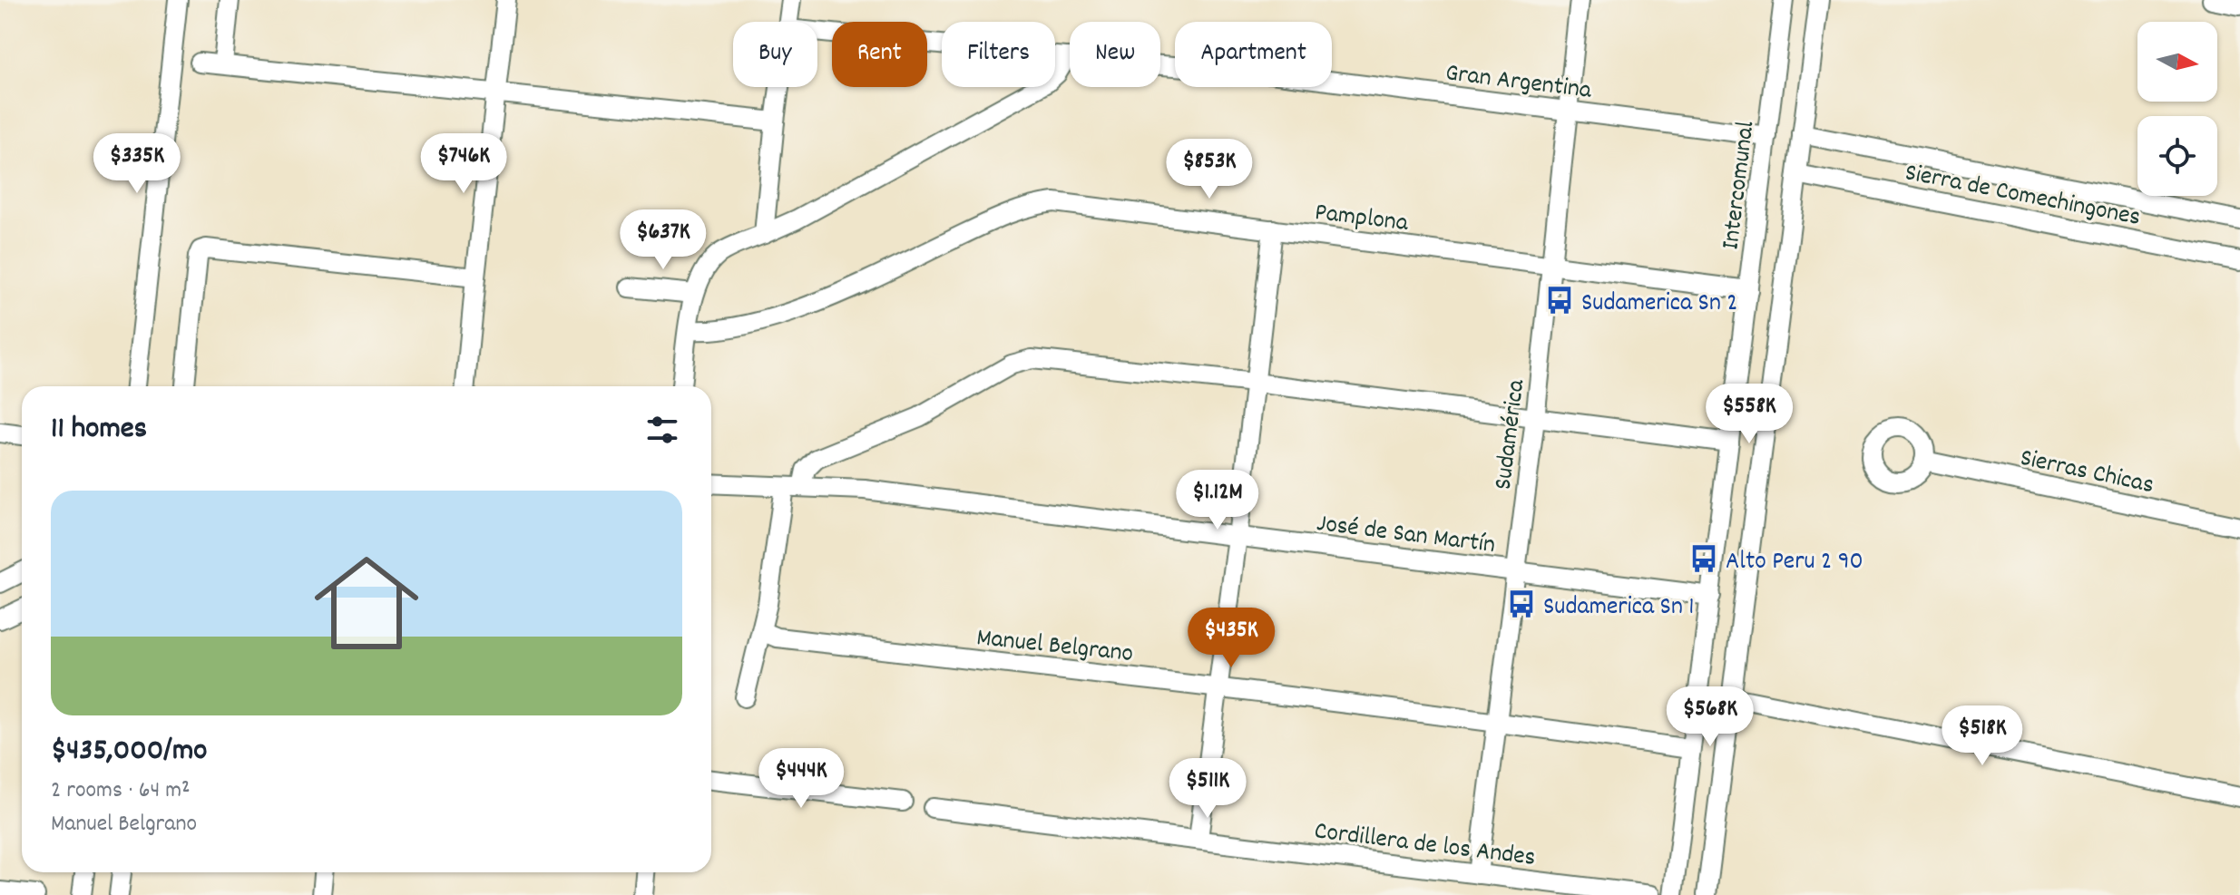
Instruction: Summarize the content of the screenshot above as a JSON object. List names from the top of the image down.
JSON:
{
  "streets": {
    "street": [
      "Gran Argentina",
      "Intercomunal",
      "Sierra de Comechingones",
      "Pamplona",
      "Sudamérica",
      "Sierras Chicas",
      "José de San Martín",
      "Manuel Belgrano",
      "Cordillera de los Andes"
    ]
  },
  "crossings": [
    ["Gran Argentina", "Intercomunal"],
    ["Gran Argentina", "Sudamérica"],
    ["Intercomunal", "Pamplona"],
    ["Intercomunal", "José de San Martín"],
    ["Intercomunal", "Manuel Belgrano"],
    ["Pamplona", "Sudamérica"],
    ["Sudamérica", "José de San Martín"],
    ["Sudamérica", "Manuel Belgrano"],
    ["Sudamérica", "Cordillera de los Andes"]
  ],
  "places": {
    "bus stop": ["Sudamerica Sn 2", "Alto Peru 2 90", "Sudamerica Sn 1"]
  },
  "north": "right",
  "page": {
    "chip": [
      "Buy",
      "Rent",
      "Filters",
      "New",
      "Apartment"
    ],
    "price": [
      "$335K",
      "$746K",
      "$853K",
      "$637K",
      "$558K",
      "$1.12M",
      "$435K",
      "$568K",
      "$518K",
      "$444K",
      "$511K"
    ],
    "heading": "11 homes",
    "list": [
      {
        "name": "$435,000/mo",
        "note": "2 rooms · 64 m² · Manuel Belgrano"
      }
    ]
  }
}
